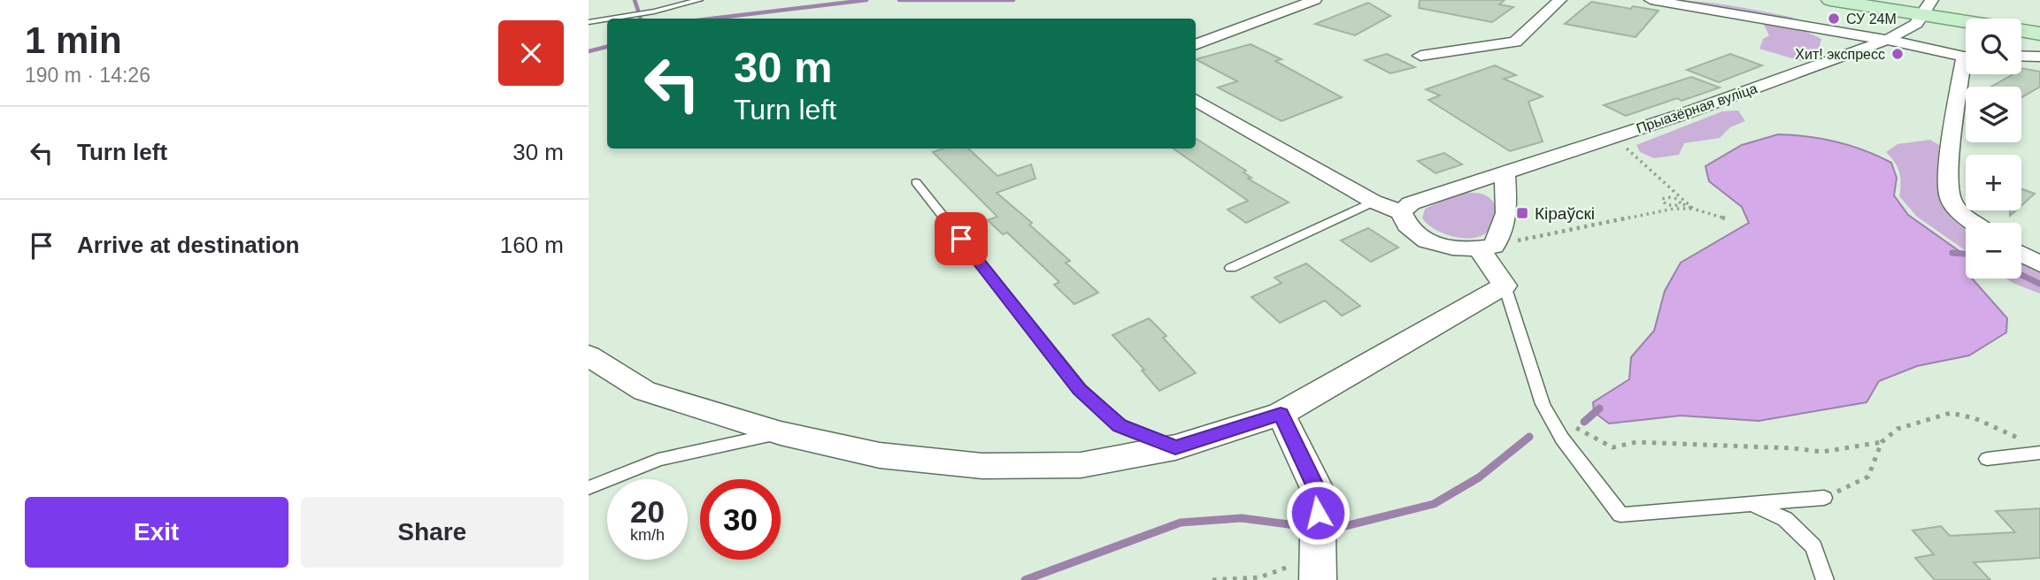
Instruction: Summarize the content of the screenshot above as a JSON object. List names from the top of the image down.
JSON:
{
  "streets": {
    "street": ["Прыазёрная вуліца"]
  },
  "places": {
    "other": ["СУ 24М", "Хит! экспресс"],
    "transit": ["Кіраўскі"]
  },
  "page": {
    "heading": ["1 min", "190 m · 14:26"],
    "map_buttons": ["+", "−"],
    "turn": ["30 m", "Turn left"],
    "list": [
      {
        "name": "Turn left",
        "value": "30 m"
      },
      {
        "name": "Arrive at destination",
        "value": "160 m"
      }
    ],
    "speed": "20 km/h",
    "limit": "30",
    "buttons": ["Exit", "Share"]
  }
}
